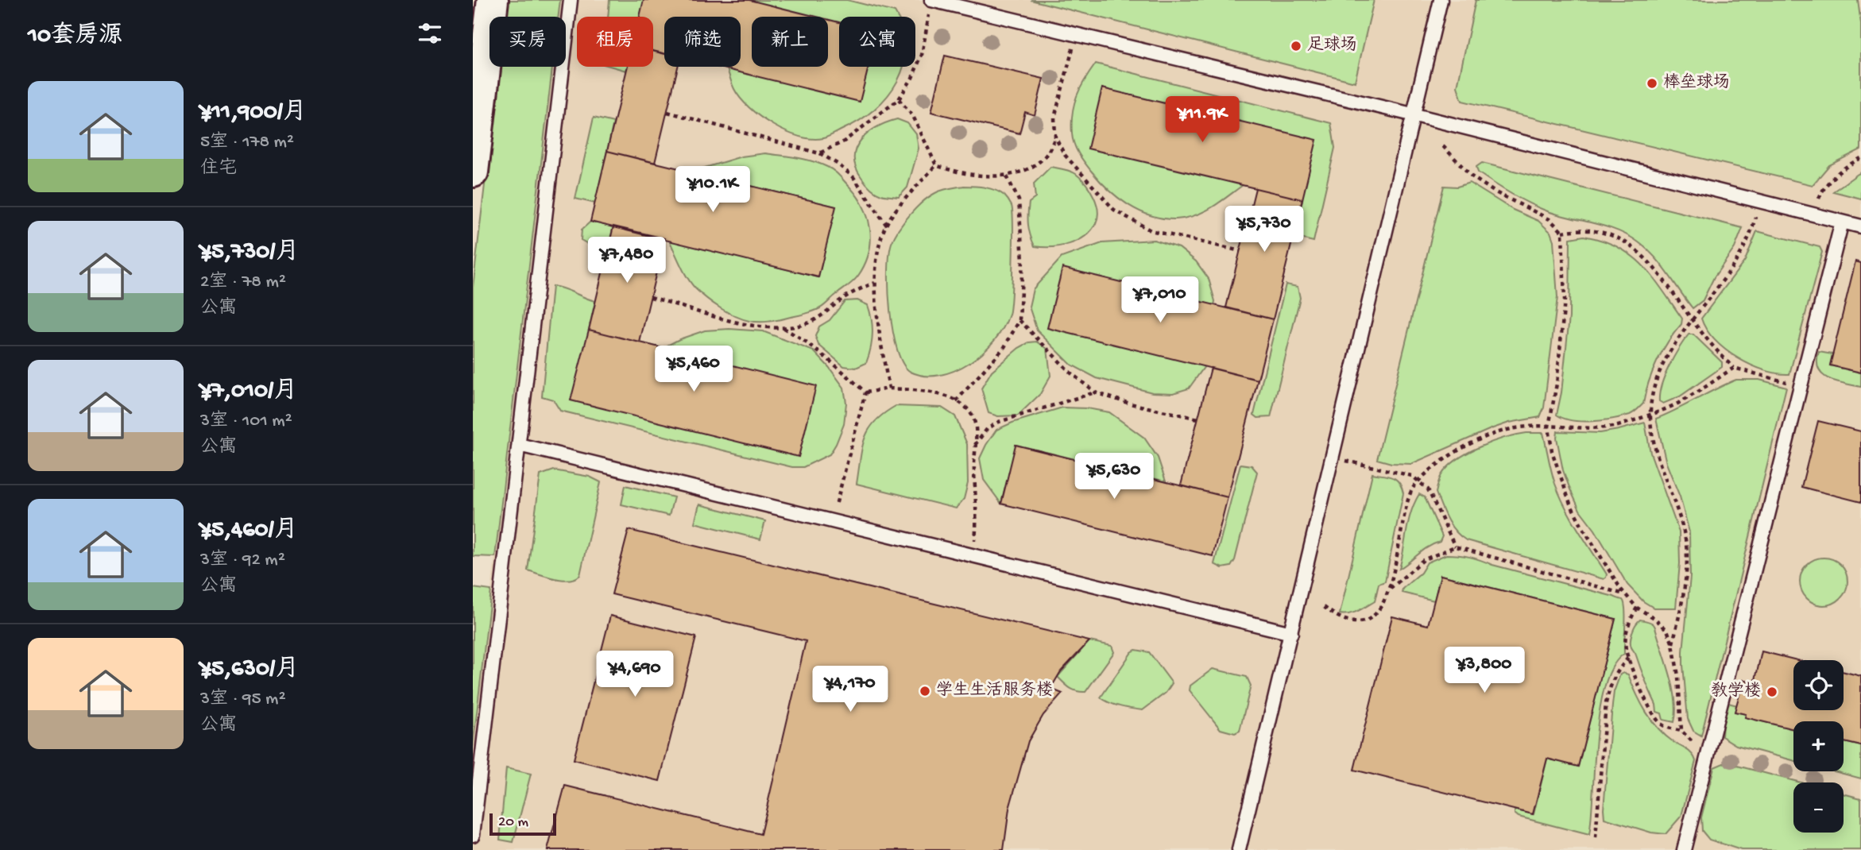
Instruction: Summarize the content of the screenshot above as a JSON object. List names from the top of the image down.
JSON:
{
  "places": [
    "足球场",
    "棒垒球场",
    "学生生活服务楼",
    "教学楼"
  ],
  "scale_bar": "20 m",
  "page": {
    "heading": "10套房源",
    "chip": [
      "买房",
      "租房",
      "筛选",
      "新上",
      "公寓"
    ],
    "list": [
      {
        "name": "¥11,900/月",
        "note": "5室 · 178 m² · 住宅"
      },
      {
        "name": "¥5,730/月",
        "note": "2室 · 78 m² · 公寓"
      },
      {
        "name": "¥7,010/月",
        "note": "3室 · 101 m² · 公寓"
      },
      {
        "name": "¥5,460/月",
        "note": "3室 · 92 m² · 公寓"
      },
      {
        "name": "¥5,630/月",
        "note": "3室 · 95 m² · 公寓"
      }
    ],
    "price": [
      "¥11.9K",
      "¥10.1K",
      "¥5,730",
      "¥7,480",
      "¥7,010",
      "¥5,460",
      "¥5,630",
      "¥3,800",
      "¥4,690",
      "¥4,170"
    ],
    "map_buttons": ["+", "−"],
    "scale": "20 m"
  }
}
